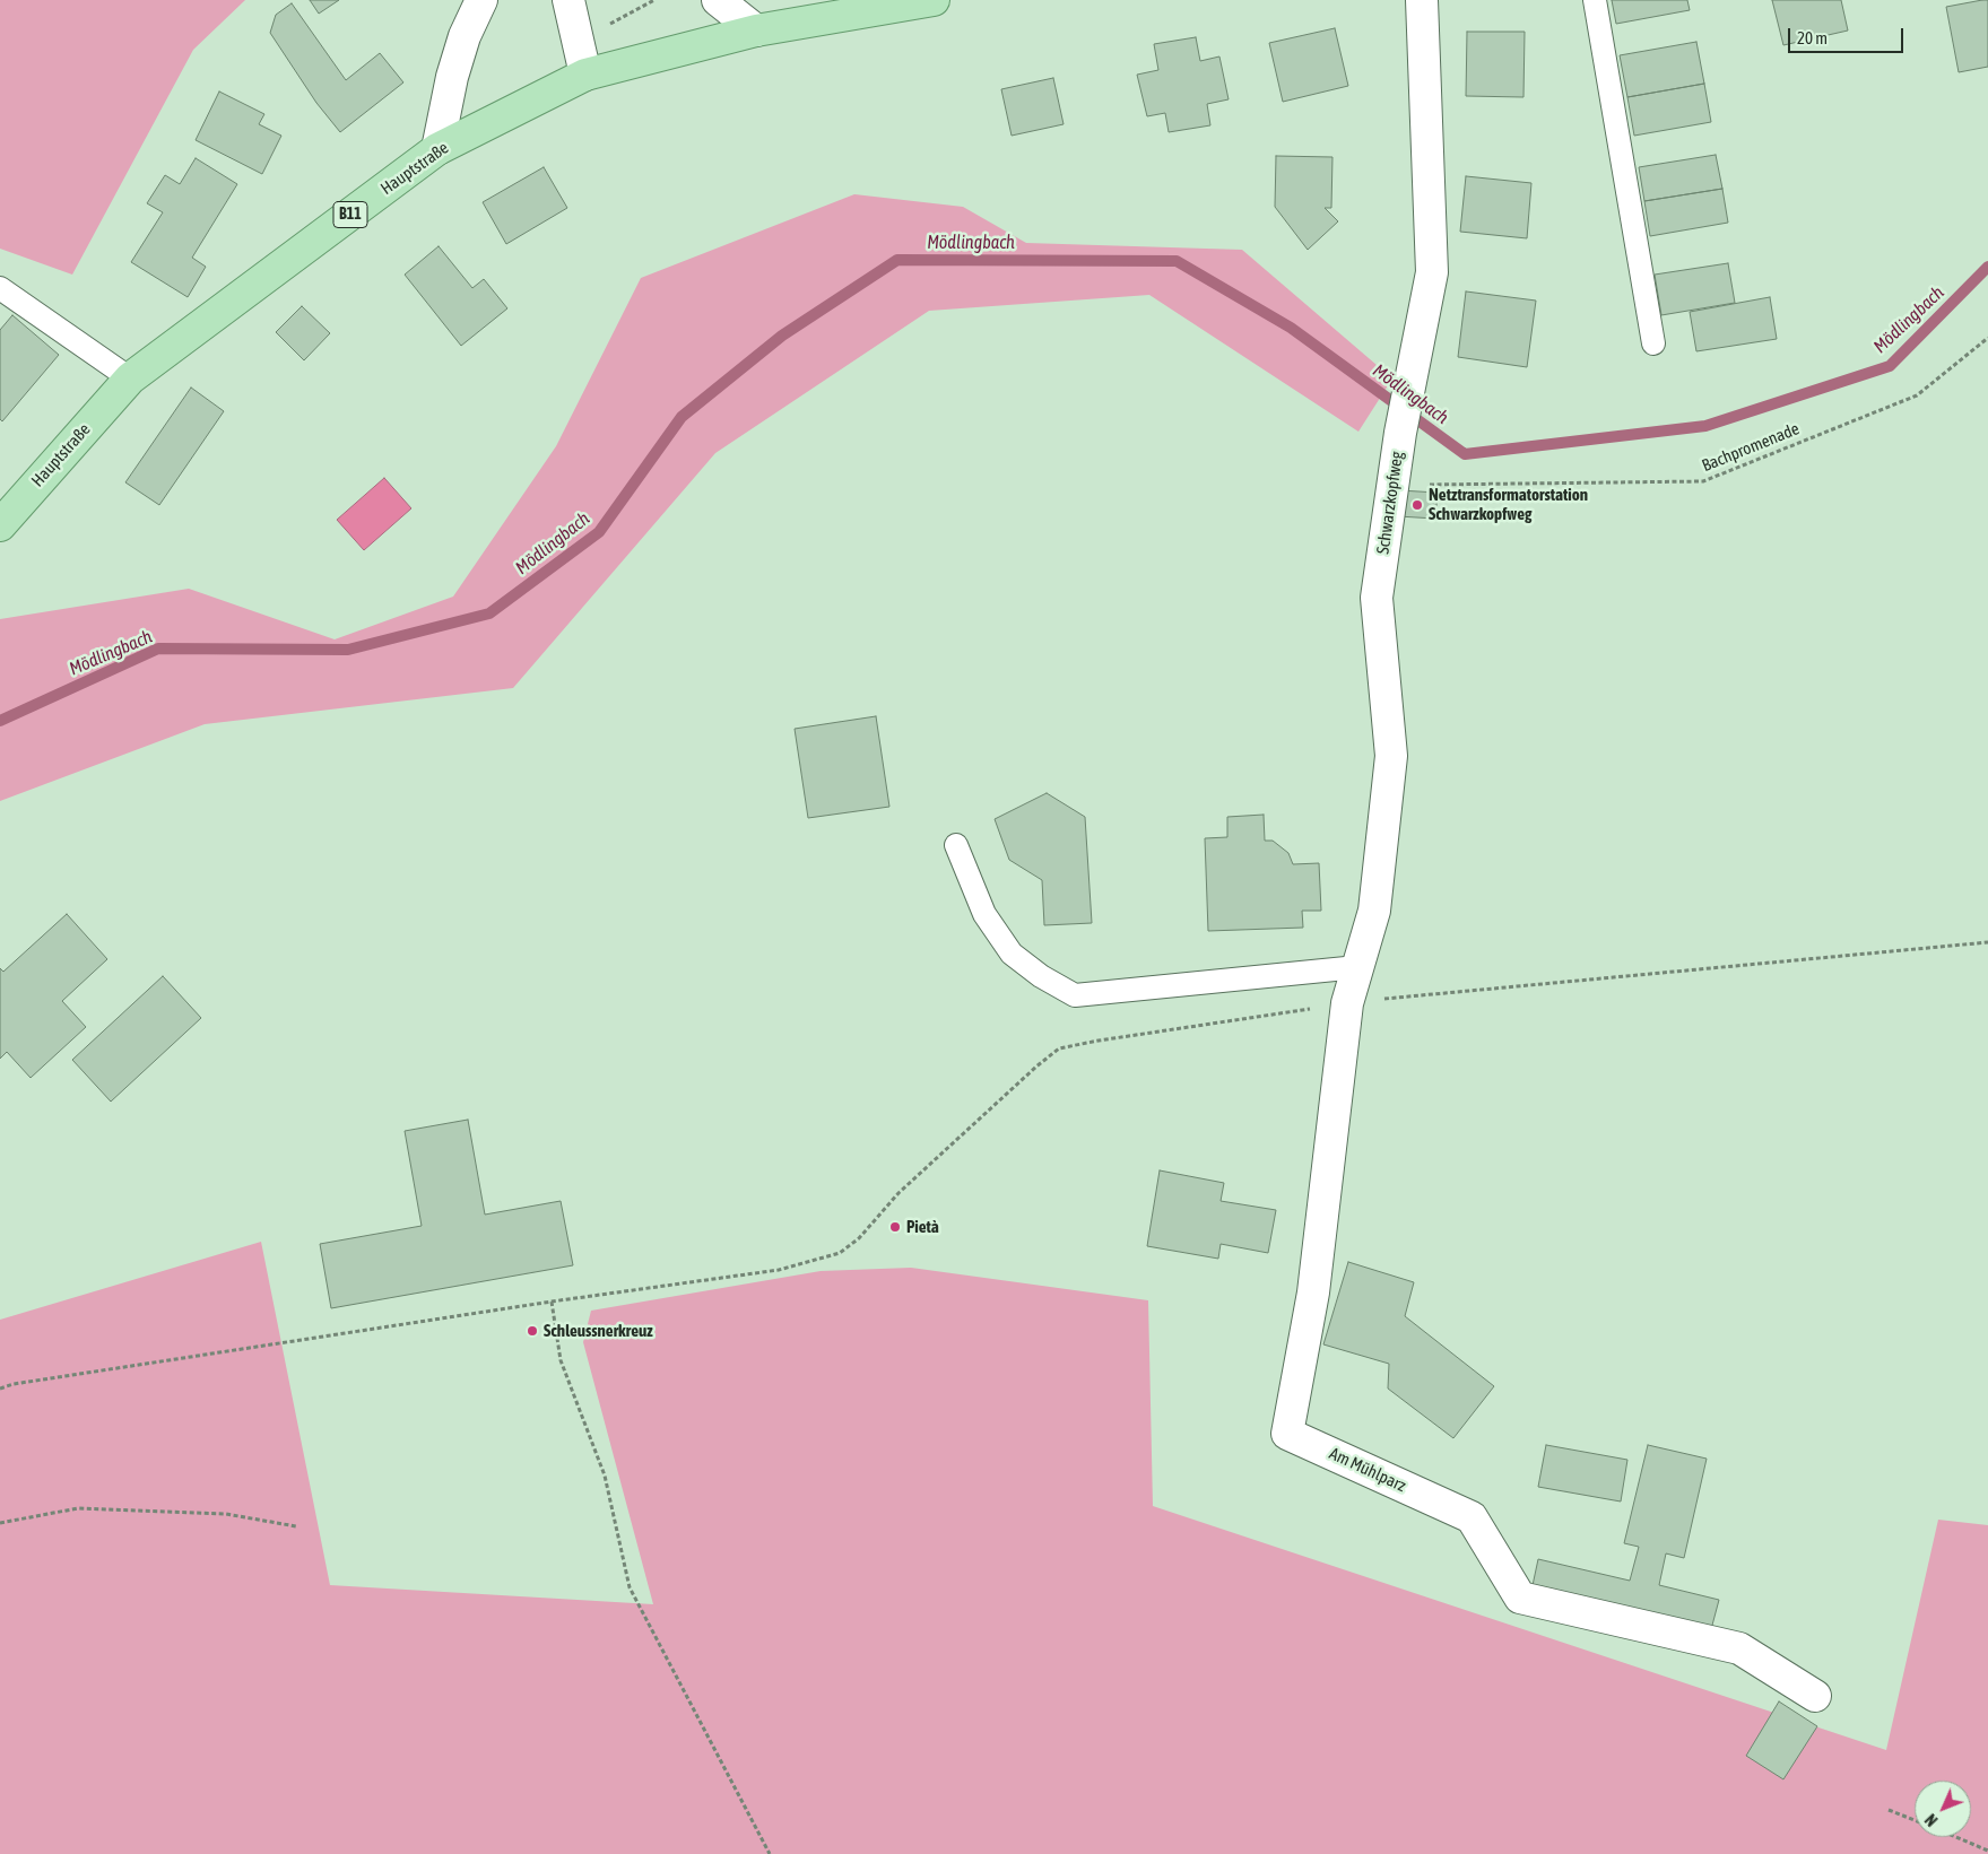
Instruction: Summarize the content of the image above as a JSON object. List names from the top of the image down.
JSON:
{
  "streets": {
    "main road": ["Hauptstraße", "B11"],
    "street": ["Schwarzkopfweg", "Am Mühlparz"],
    "path": ["Bachpromenade"]
  },
  "crossings": [
    ["Bachpromenade", "Schwarzkopfweg"],
    ["Schwarzkopfweg", "Am Mühlparz"]
  ],
  "water": ["Mödlingbach"],
  "places": ["Netztransformatorstation Schwarzkopfweg", "Pietà", "Schleussnerkreuz"],
  "scale_bar": "20 m",
  "north": "bottom left"
}
